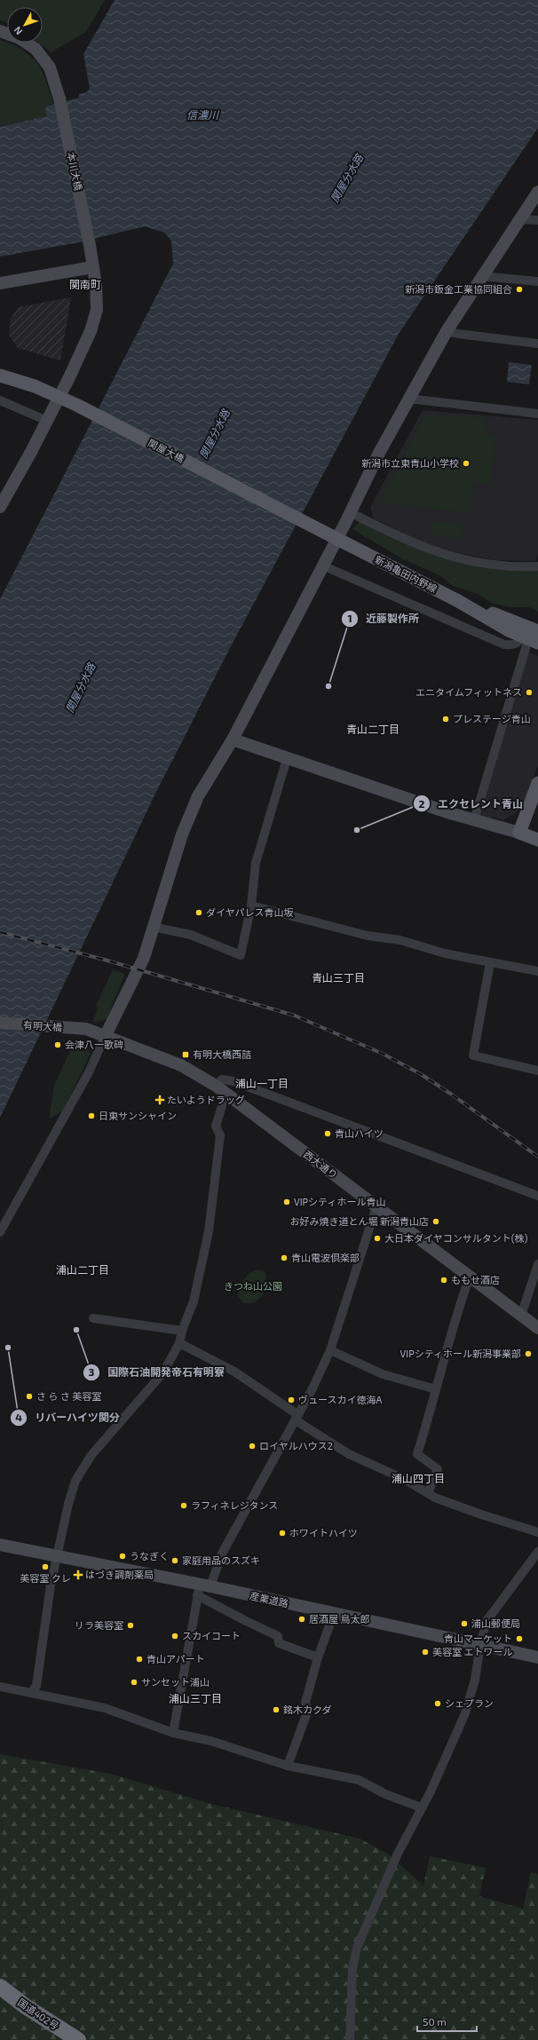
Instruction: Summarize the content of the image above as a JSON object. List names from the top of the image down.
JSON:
{
  "streets": {
    "highway": ["国道402号"],
    "main road": ["関屋大橋", "新潟亀田内野線"],
    "street": [
      "本川大橋",
      "有明大橋",
      "西大通り",
      "産業道路"
    ]
  },
  "crossings": [
    ["関屋大橋", "新潟亀田内野線"],
    ["有明大橋", "西大通り"]
  ],
  "districts": [
    "関南町",
    "青山二丁目",
    "青山三丁目",
    "浦山一丁目",
    "浦山二丁目",
    "浦山四丁目",
    "浦山三丁目"
  ],
  "water": ["信濃川", "関屋分水路"],
  "parks": ["きつね山公園"],
  "places": {
    "other": [
      "新潟市鈑金工業協同組合",
      "新潟市立東青山小学校",
      "近藤製作所",
      "エニタイムフィットネス",
      "プレステージ青山",
      "エクセレント青山",
      "ダイヤパレス青山坂",
      "会津八一歌碑",
      "日東サンシャイン",
      "青山ハイツ",
      "VIPシティホール青山",
      "お好み焼き道とん堀 新潟青山店",
      "大日本ダイヤコンサルタント(株)",
      "青山電波倶楽部",
      "ももせ酒店",
      "国際石油開発帝石有明寮",
      "リバーハイツ関分",
      "VIPシティホール新潟事業部",
      "さ ら さ 美容室",
      "ヴュースカイ徳海A",
      "ロイヤルハウス2",
      "ラフィネレジタンス",
      "ホワイトハイツ",
      "うなぎく",
      "家庭用品のスズキ",
      "美容室 クレ",
      "居酒屋 鳥太郎",
      "浦山郵便局",
      "リラ美容室",
      "スカイコート",
      "青山マーケット",
      "美容室 エトワール",
      "青山アパート",
      "サンセット浦山",
      "シェプラン",
      "銘木カクダ"
    ],
    "transit": ["有明大橋西詰"],
    "health": ["たいようドラッグ", "はづき調剤薬局"]
  },
  "scale_bar": "50 m",
  "north": "bottom left"
}
